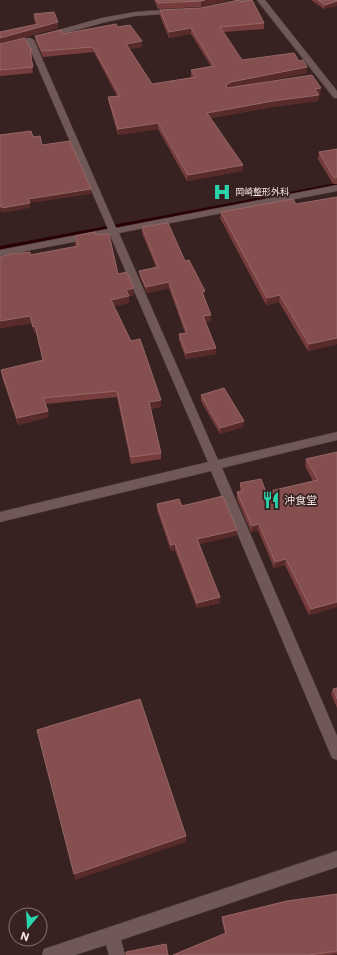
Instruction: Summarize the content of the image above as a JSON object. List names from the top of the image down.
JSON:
{
  "places": {
    "hospital": ["岡崎整形外科"],
    "restaurant": ["沖食堂"]
  },
  "north": "bottom"
}
